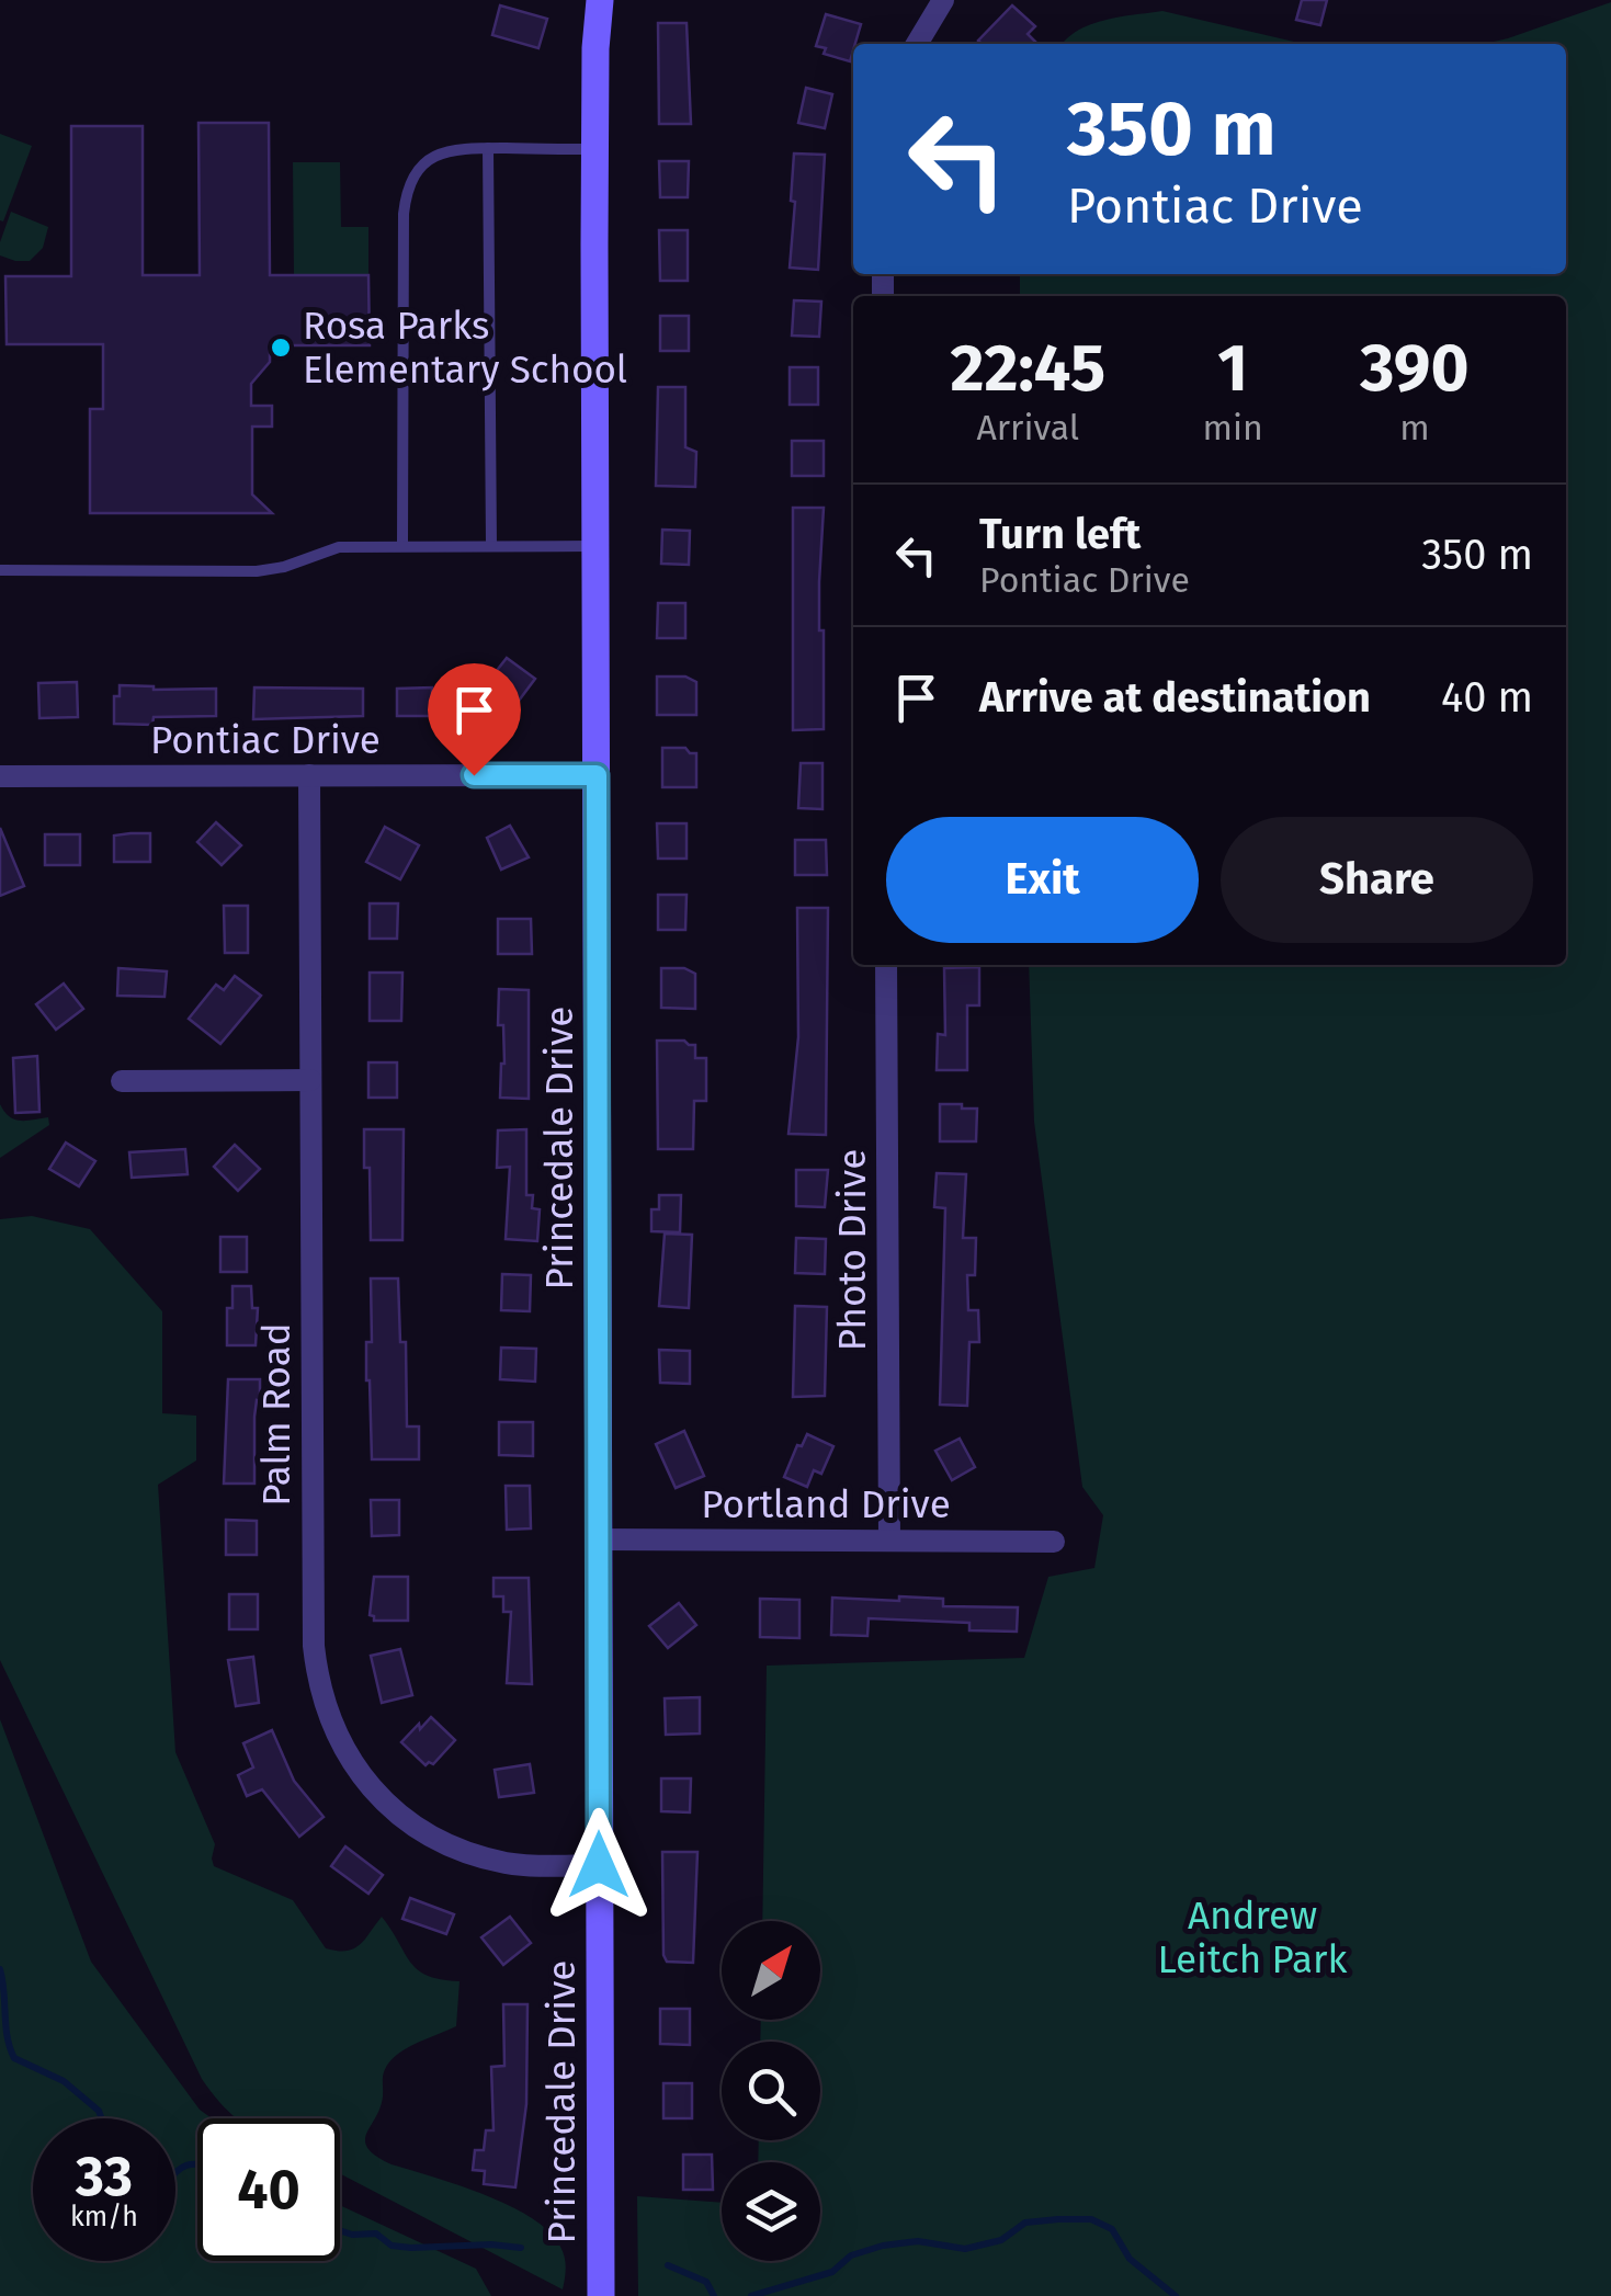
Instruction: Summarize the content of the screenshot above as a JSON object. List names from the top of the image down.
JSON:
{
  "streets": {
    "street": [
      "Pontiac Drive",
      "Princedale Drive",
      "Photo Drive",
      "Palm Road",
      "Portland Drive"
    ]
  },
  "crossings": [
    ["Pontiac Drive", "Princedale Drive"],
    ["Pontiac Drive", "Palm Road"],
    ["Princedale Drive", "Palm Road"],
    ["Princedale Drive", "Portland Drive"],
    ["Photo Drive", "Portland Drive"]
  ],
  "parks": ["Andrew Leitch Park"],
  "places": ["Rosa Parks Elementary School"],
  "north": "top right",
  "page": {
    "turn": ["350 m", "Pontiac Drive"],
    "eta": [
      "22:45",
      "Arrival",
      "1",
      "min",
      "390",
      "m"
    ],
    "list": [
      {
        "name": "Turn left",
        "note": "Pontiac Drive",
        "value": "350 m"
      },
      {
        "name": "Arrive at destination",
        "value": "40 m"
      }
    ],
    "buttons": ["Exit", "Share"],
    "speed": "33 km/h",
    "limit": "40"
  }
}
